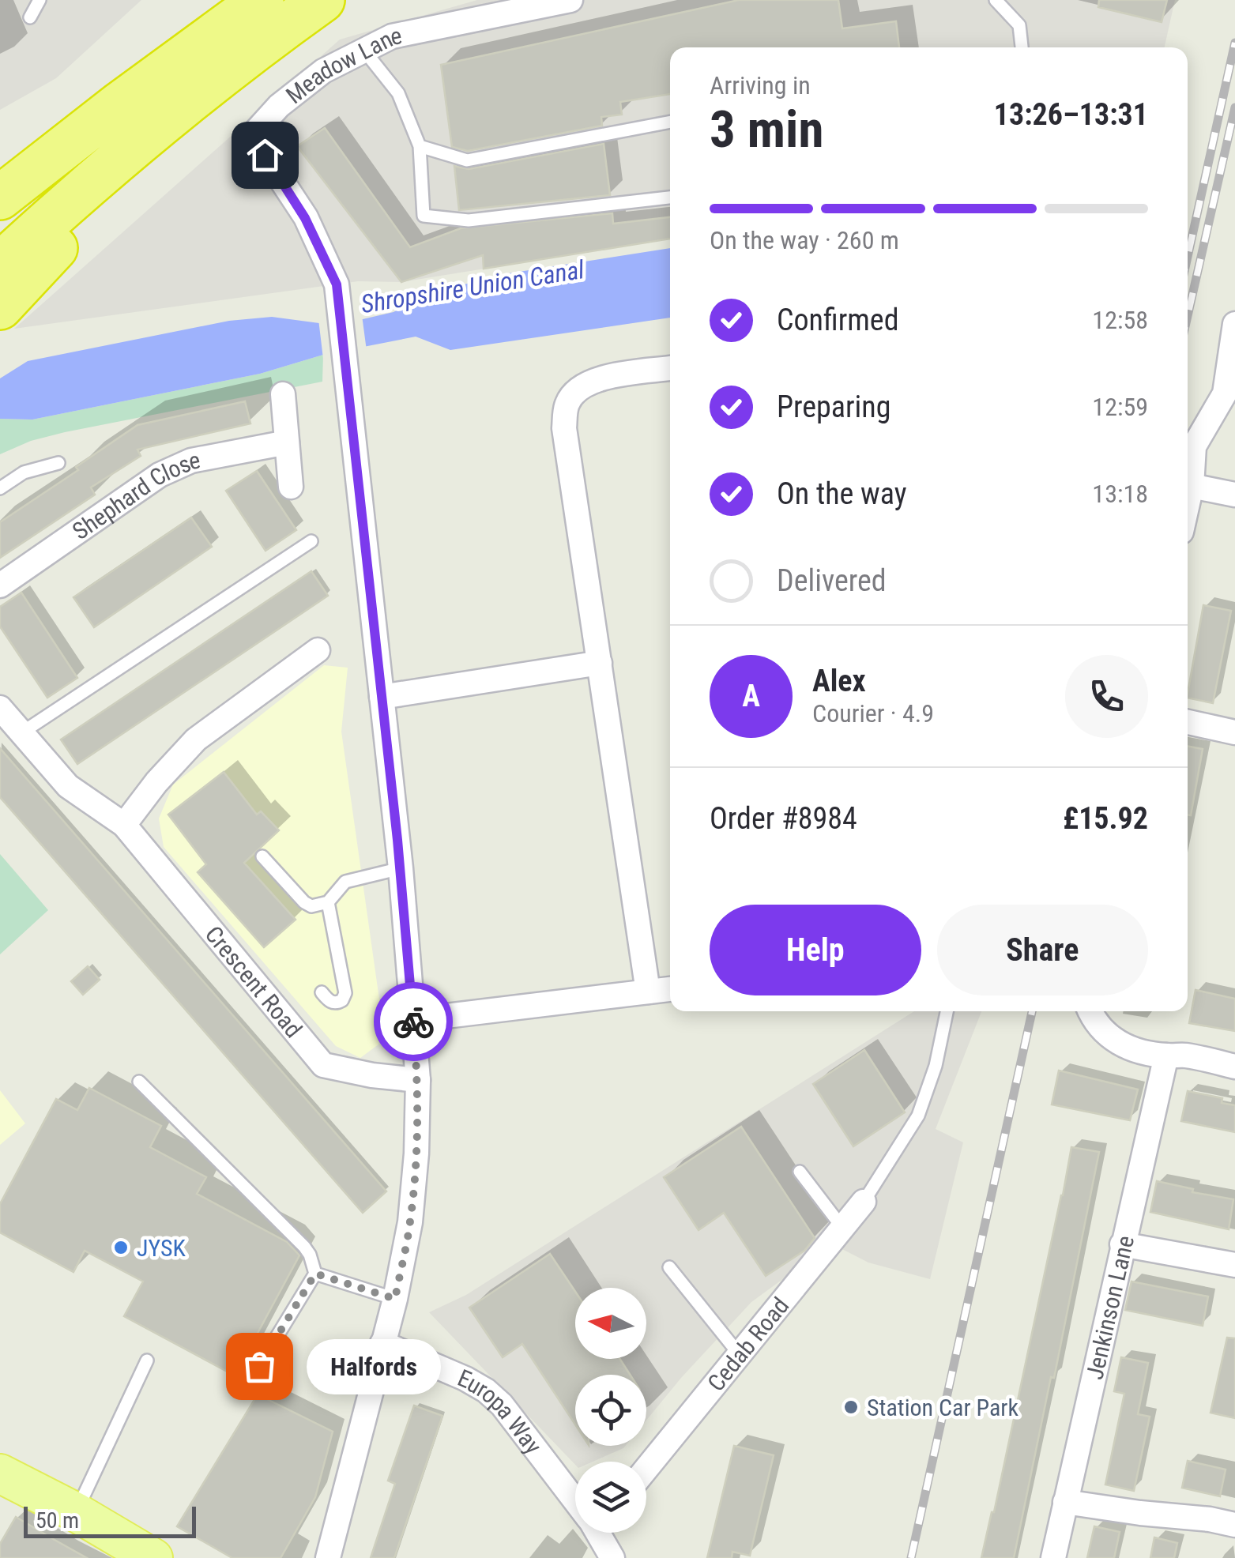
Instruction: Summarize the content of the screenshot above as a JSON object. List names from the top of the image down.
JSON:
{
  "streets": {
    "street": [
      "Meadow Lane",
      "Shephard Close",
      "Crescent Road",
      "Jenkinson Lane",
      "Cedab Road",
      "Europa Way"
    ]
  },
  "water": ["Shropshire Union Canal"],
  "places": ["JYSK", "Halfords", "Station Car Park"],
  "scale_bar": "50 m",
  "north": "left",
  "page": {
    "heading": ["3 min", "Arriving in", "13:26–13:31"],
    "panel": [
      "Alex",
      "Courier · 4.9",
      "Order #8984",
      "£15.92"
    ],
    "bar": "On the way · 260 m",
    "list": [
      ["Confirmed", "12:58"],
      ["Preparing", "12:59"],
      ["On the way", "13:18"],
      "Delivered"
    ],
    "round": "A",
    "buttons": ["Help", "Share"],
    "bubble": "Halfords",
    "scale": "50 m"
  }
}
